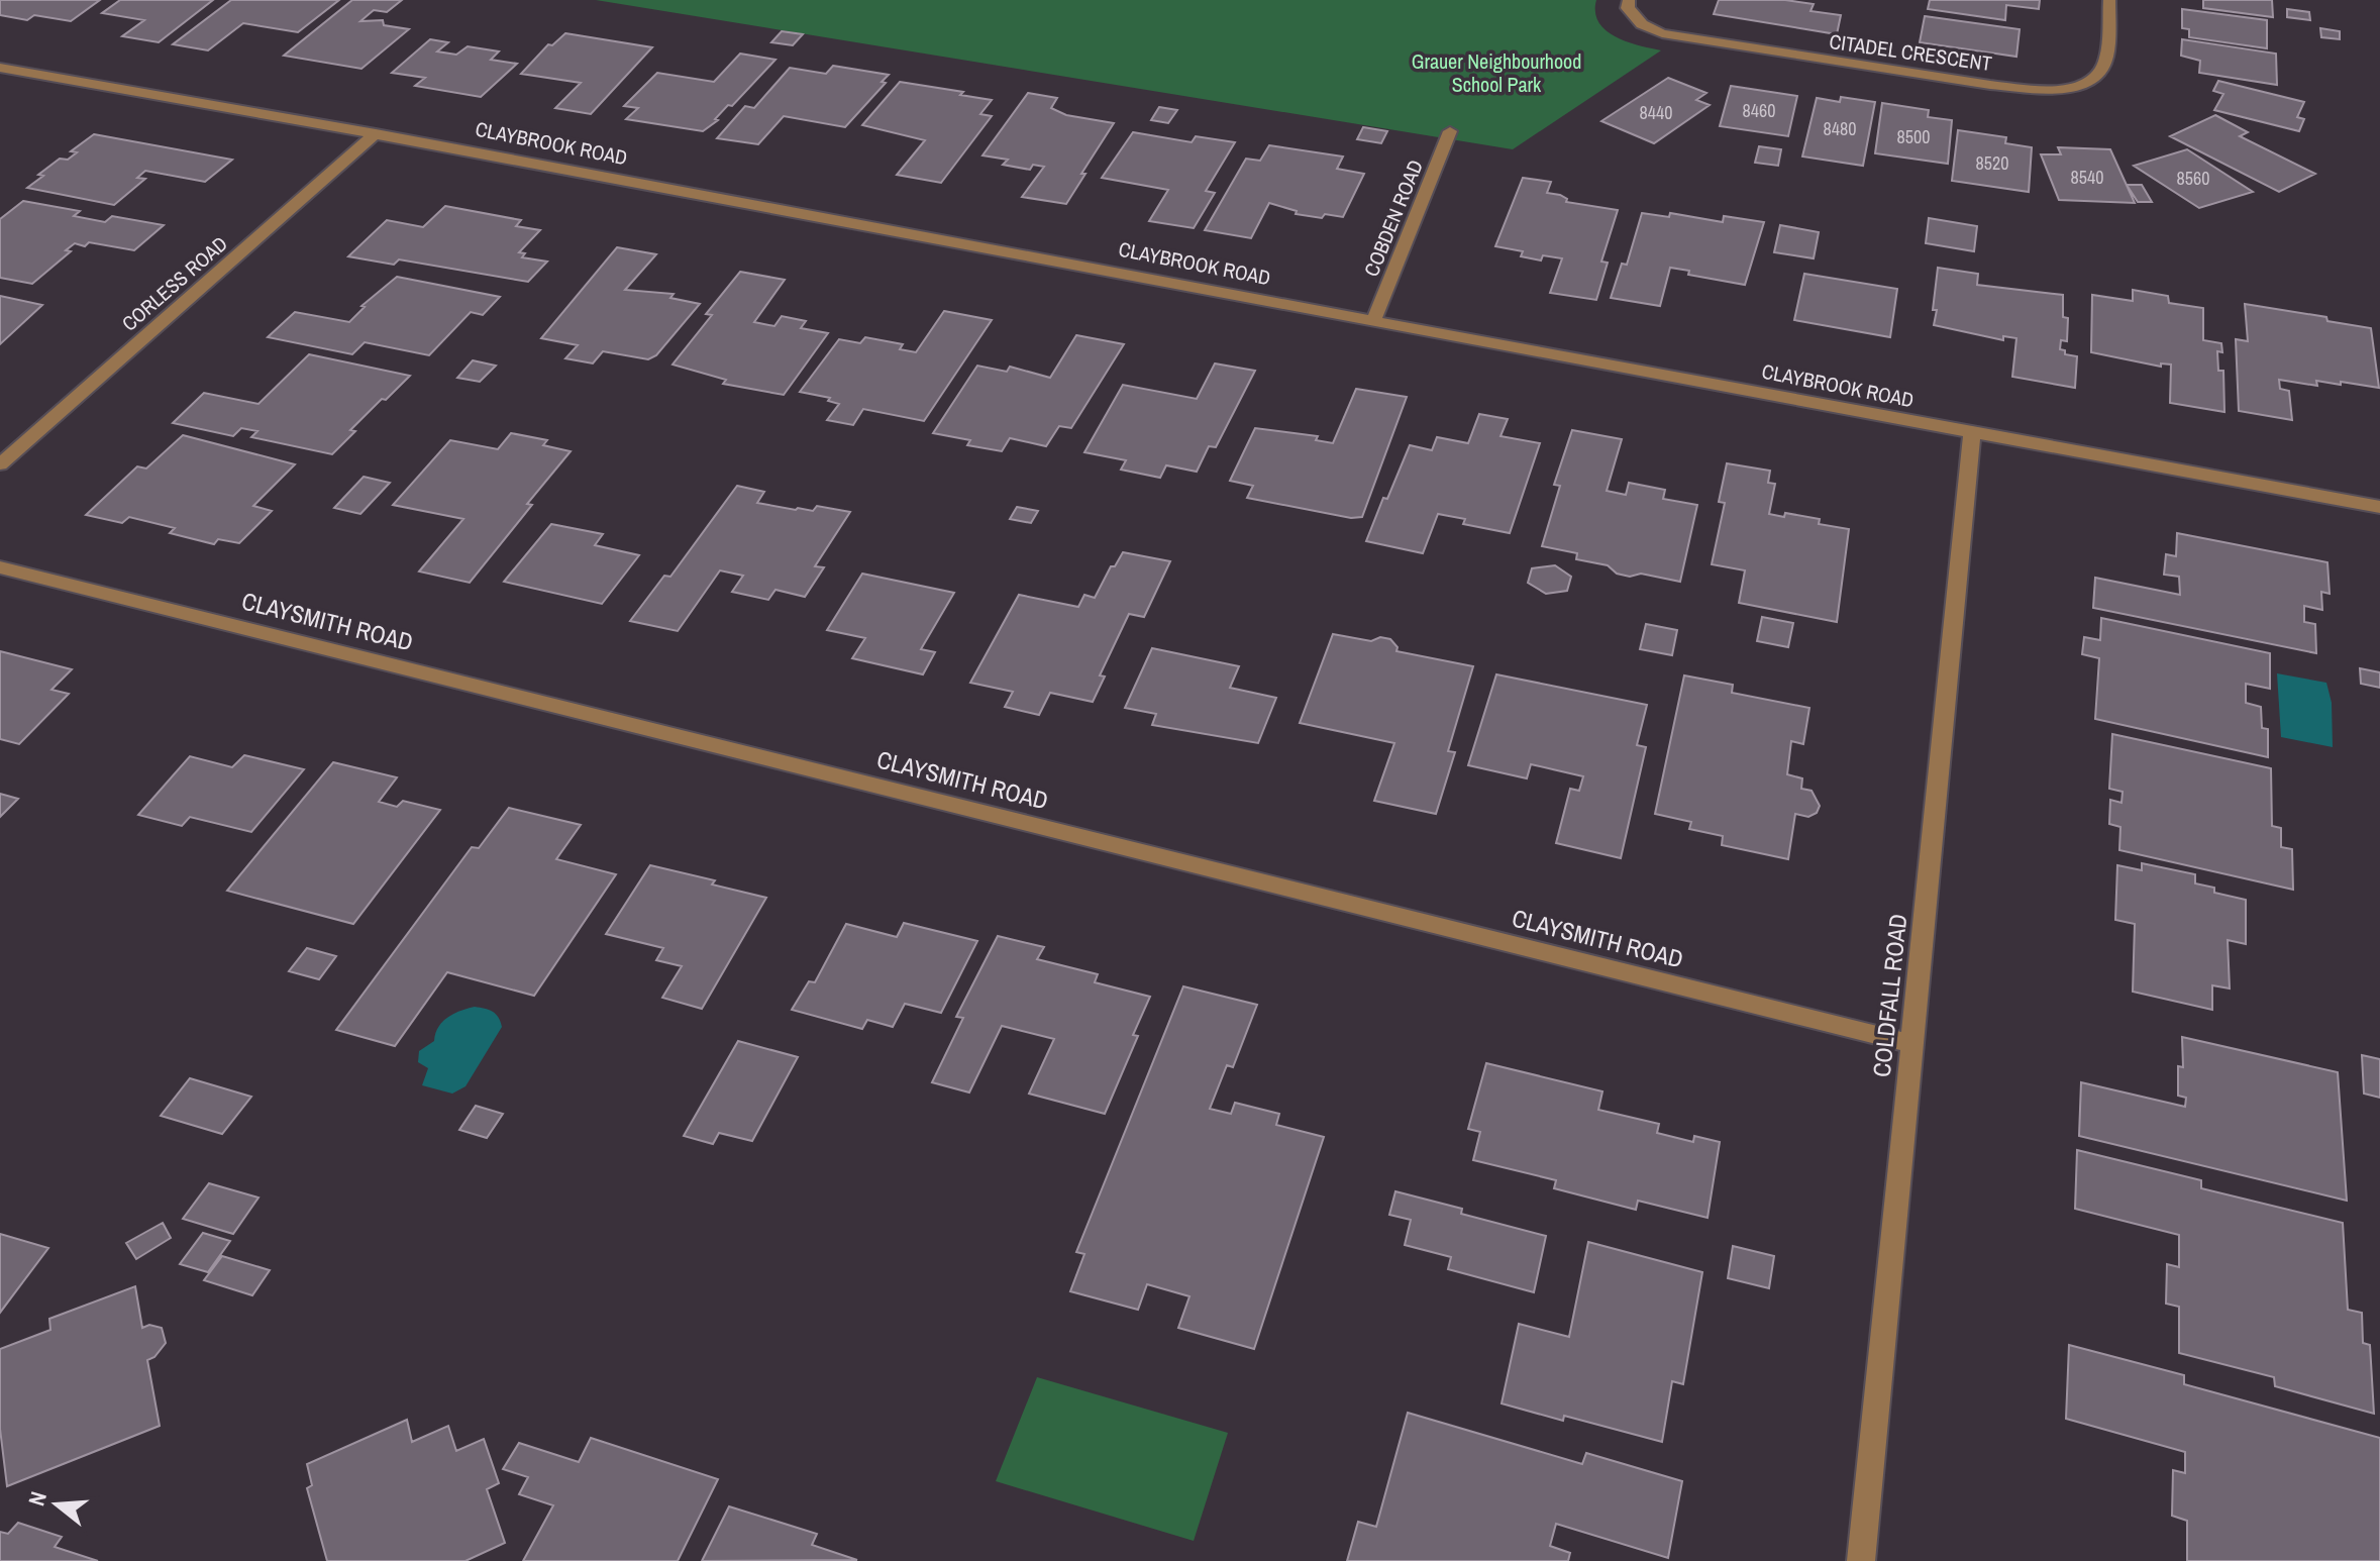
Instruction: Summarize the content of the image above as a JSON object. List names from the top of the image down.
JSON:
{
  "streets": {
    "street": [
      "CITADEL CRESCENT",
      "CLAYBROOK ROAD",
      "COBDEN ROAD",
      "CORLESS ROAD",
      "CLAYSMITH ROAD",
      "COLDFALL ROAD"
    ]
  },
  "crossings": [
    ["CLAYBROOK ROAD", "COBDEN ROAD"],
    ["CLAYBROOK ROAD", "CORLESS ROAD"],
    ["CLAYBROOK ROAD", "COLDFALL ROAD"],
    ["CLAYSMITH ROAD", "COLDFALL ROAD"]
  ],
  "parks": ["Grauer Neighbourhood School Park"],
  "house_numbers": [
    "8460",
    "8440",
    "8480",
    "8500",
    "8520",
    "8540",
    "8560"
  ],
  "north": "left"
}
